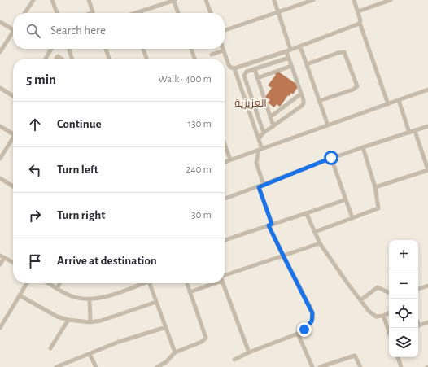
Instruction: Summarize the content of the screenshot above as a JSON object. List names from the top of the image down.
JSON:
{
  "districts": ["العزيزية"],
  "page": {
    "search": "Search here",
    "heading": ["5 min", "Walk · 400 m"],
    "list": [
      ["Continue", "130 m"],
      ["Turn left", "240 m"],
      ["Turn right", "30 m"],
      "Arrive at destination"
    ],
    "map_buttons": ["+", "−"]
  }
}
